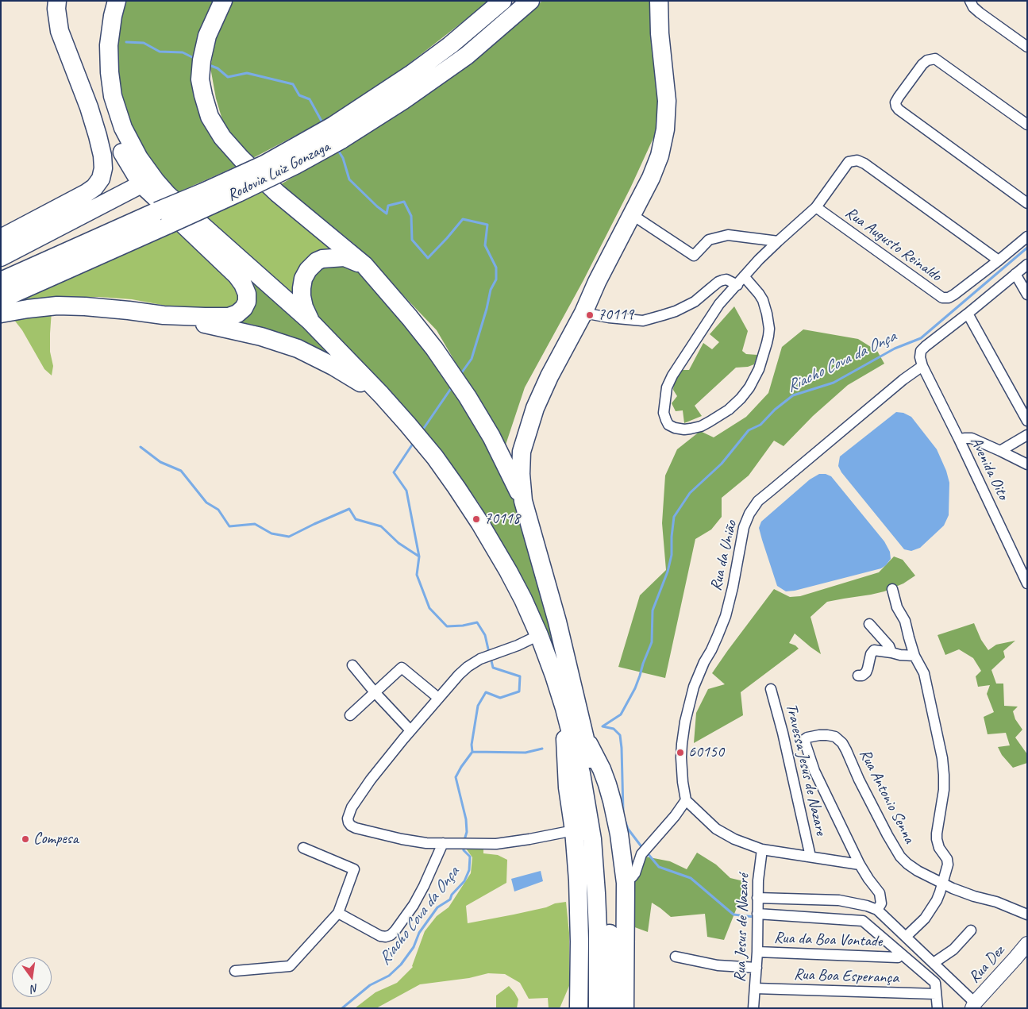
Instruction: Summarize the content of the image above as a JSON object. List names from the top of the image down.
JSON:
{
  "streets": {
    "highway": ["Rodovia Luiz Gonzaga"],
    "street": [
      "Rua Augusto Reinaldo",
      "Avenida Oito",
      "Rua da União",
      "Travessa Jesus de Nazare",
      "Rua Antonio Senna",
      "Rua Jesus de Nazaré",
      "Rua da Boa Vontade",
      "Rua Dez",
      "Rua Boa Esperança"
    ]
  },
  "crossings": [
    ["Avenida Oito", "Rua da União"],
    ["Rua Jesus de Nazaré", "Rua da Boa Vontade"],
    ["Rua Jesus de Nazaré", "Rua Boa Esperança"]
  ],
  "water": ["Riacho Cova da Onça"],
  "places": [
    "70119",
    "70118",
    "60150",
    "Compesa"
  ],
  "north": "bottom"
}
